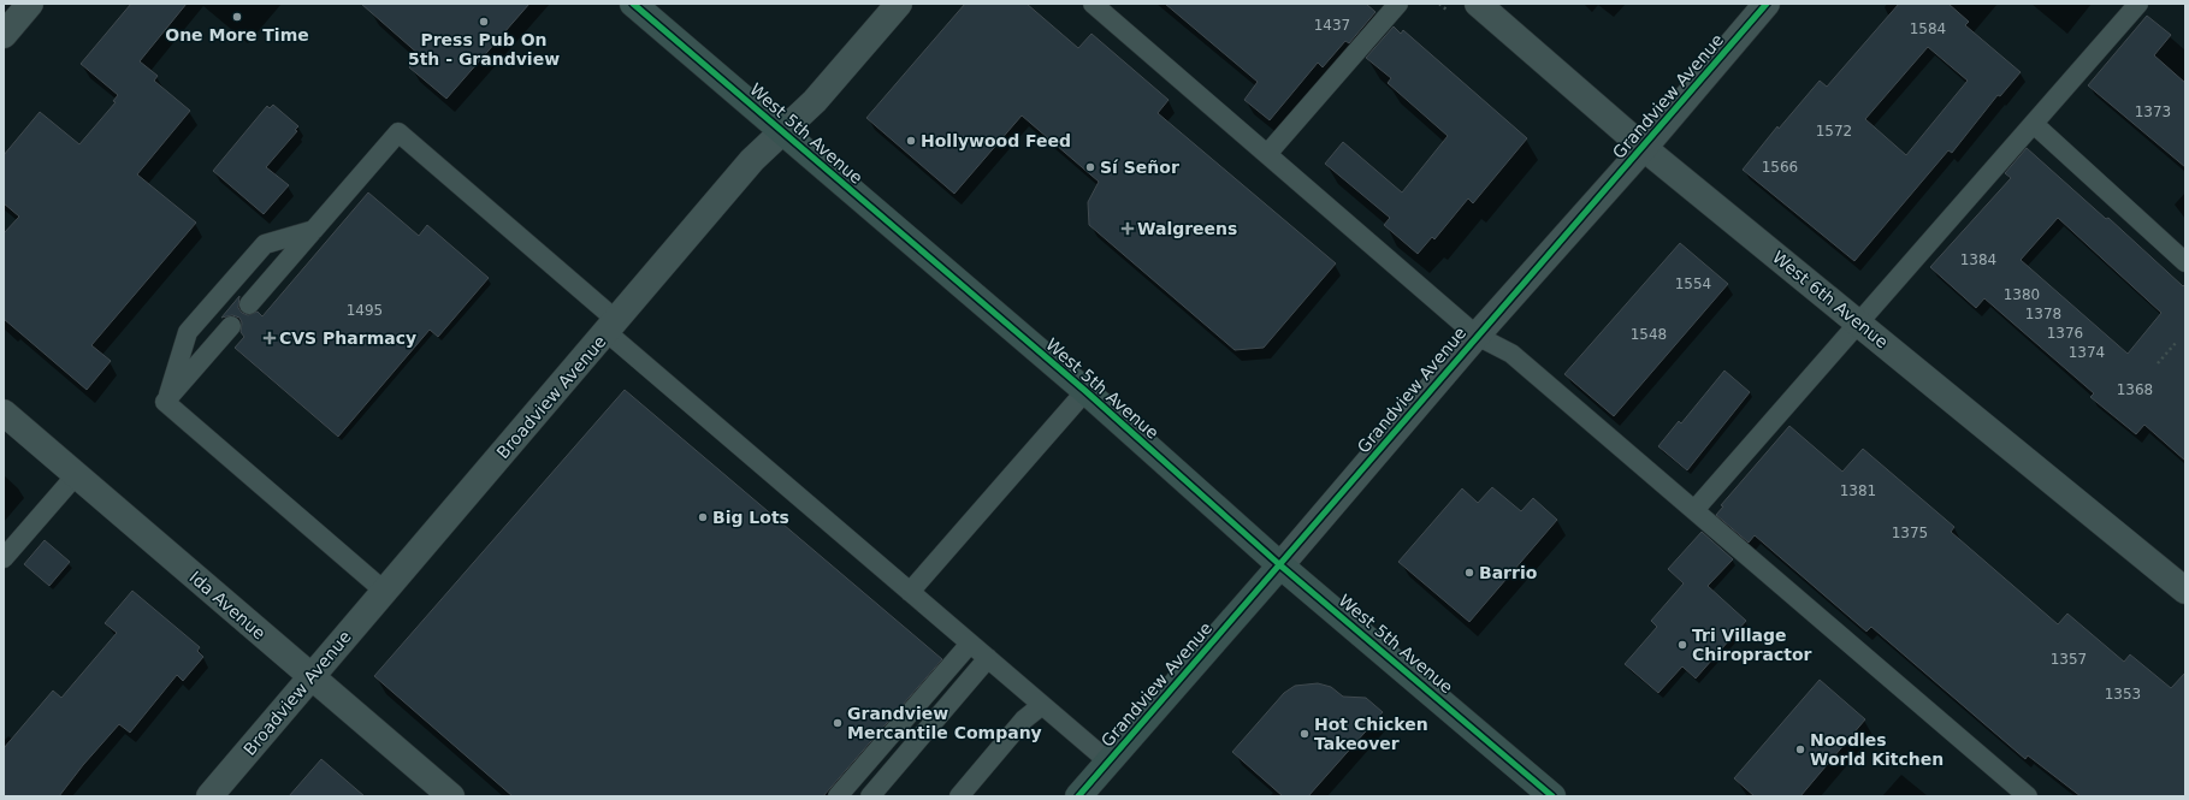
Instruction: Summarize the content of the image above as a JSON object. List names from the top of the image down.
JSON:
{
  "streets": {
    "main road": ["Grandview Avenue", "West 5th Avenue"],
    "street": ["West 6th Avenue", "Broadview Avenue", "Ida Avenue"]
  },
  "crossings": [
    ["Grandview Avenue", "West 5th Avenue"],
    ["Grandview Avenue", "West 6th Avenue"],
    ["West 5th Avenue", "Broadview Avenue"],
    ["Broadview Avenue", "Ida Avenue"]
  ],
  "places": {
    "other": [
      "One More Time",
      "Press Pub On 5th - Grandview",
      "Hollywood Feed",
      "Sí Señor",
      "Big Lots",
      "Barrio",
      "Tri Village Chiropractor",
      "Grandview Mercantile Company",
      "Hot Chicken Takeover",
      "Noodles World Kitchen"
    ],
    "health": ["Walgreens", "CVS Pharmacy"]
  },
  "house_numbers": [
    "1437",
    "1584",
    "1373",
    "1572",
    "1566",
    "1384",
    "1554",
    "1380",
    "1495",
    "1378",
    "1376",
    "1548",
    "1374",
    "1368",
    "1381",
    "1375",
    "1357",
    "1353"
  ]
}
